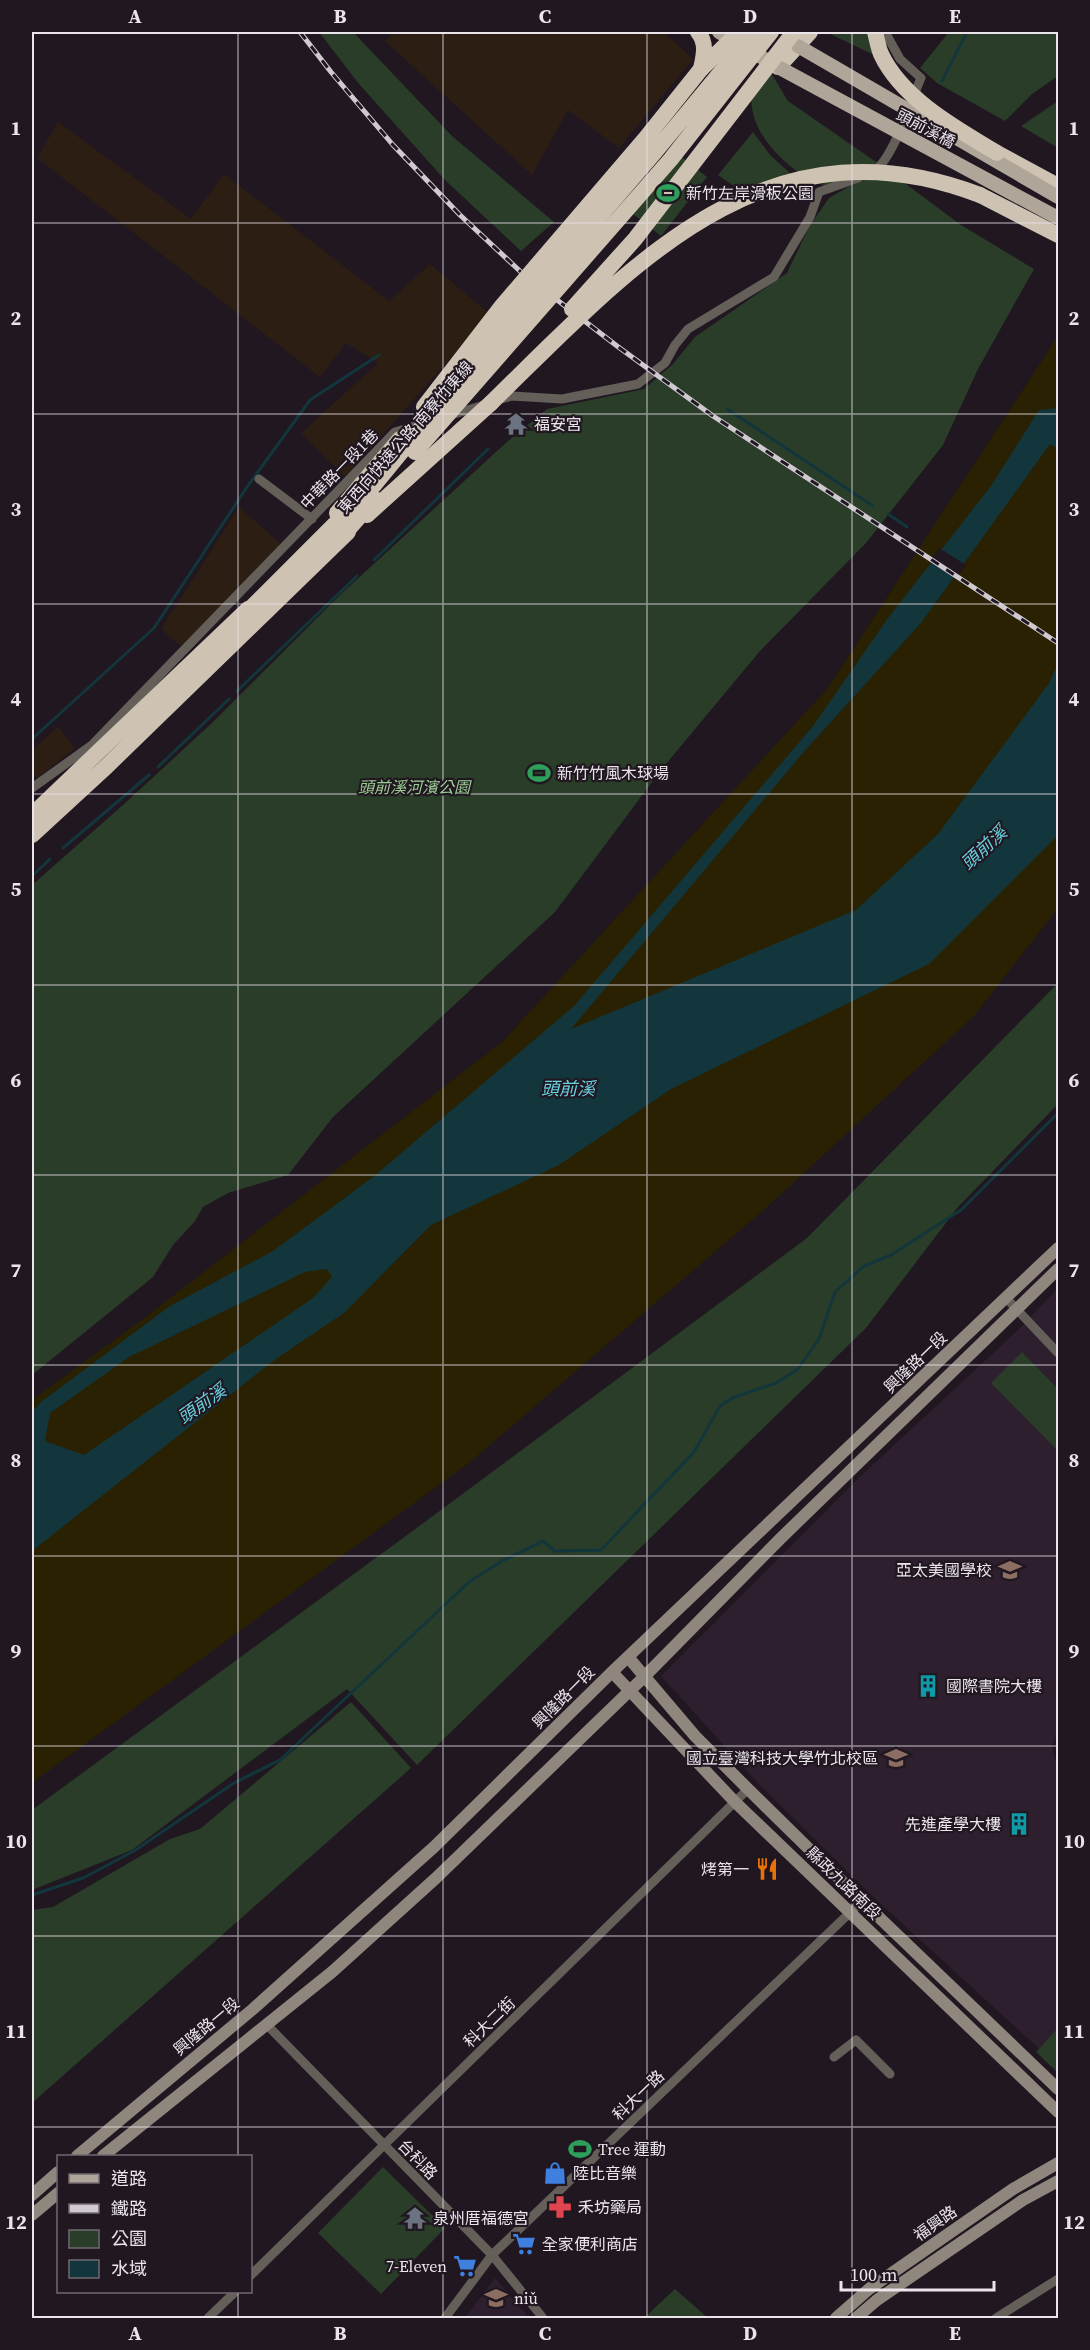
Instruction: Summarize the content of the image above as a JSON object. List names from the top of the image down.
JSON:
{
  "streets": {
    "highway": ["東西向快速公路 南寮竹東線"],
    "main road": ["頭前溪橋"],
    "street": [
      "中華路一段1巷",
      "興隆路一段",
      "縣政九路南段",
      "科大二街",
      "科大一路",
      "台科路",
      "福興路"
    ]
  },
  "crossings": [
    ["興隆路一段", "縣政九路南段"],
    ["興隆路一段", "台科路"],
    ["縣政九路南段", "科大二街"],
    ["縣政九路南段", "科大一路"],
    ["科大二街", "台科路"],
    ["科大一路", "台科路"]
  ],
  "water": ["頭前溪"],
  "parks": ["頭前溪河濱公園"],
  "places": {
    "sports": ["新竹左岸滑板公園", "新竹竹風木球場", "Tree 運動"],
    "temple": ["福安宮", "泉州厝福德宮"],
    "school or university": ["亞太美國學校", "國立臺灣科技大學竹北校區", "niǔ"],
    "building": ["國際書院大樓", "先進產學大樓"],
    "restaurant": ["烤第一"],
    "shop": ["陸比音樂"],
    "pharmacy": ["禾坊藥局"],
    "supermarket": ["全家便利商店", "7-Eleven"]
  },
  "legend": [
    "道路",
    "鐵路",
    "公園",
    "水域"
  ],
  "scale_bar": "100 m",
  "grid": {
    "columns": [
      "A",
      "B",
      "C",
      "D",
      "E"
    ],
    "rows": [
      "1",
      "2",
      "3",
      "4",
      "5",
      "6",
      "7",
      "8",
      "9",
      "10",
      "11",
      "12"
    ]
  }
}
